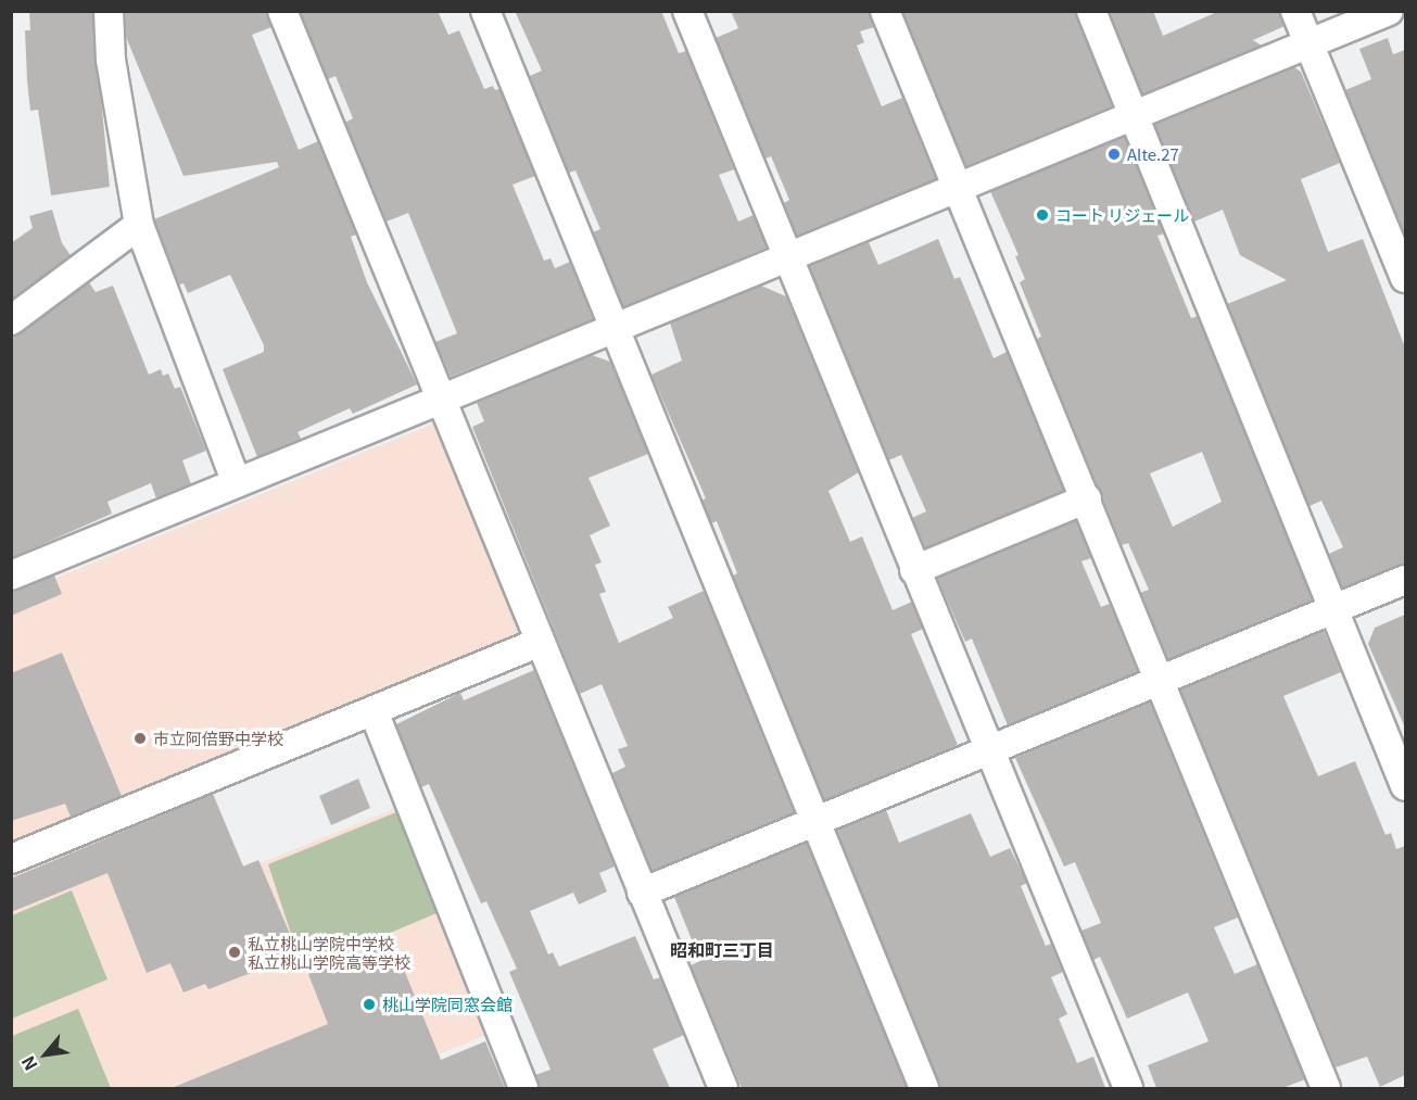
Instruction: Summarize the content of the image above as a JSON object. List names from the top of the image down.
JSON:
{
  "districts": ["昭和町三丁目"],
  "places": [
    "Alte.27",
    "コート リジェール",
    "市立阿倍野中学校",
    "私立桃山学院中学校 私立桃山学院高等学校",
    "桃山学院同窓会館"
  ],
  "north": "bottom left"
}
